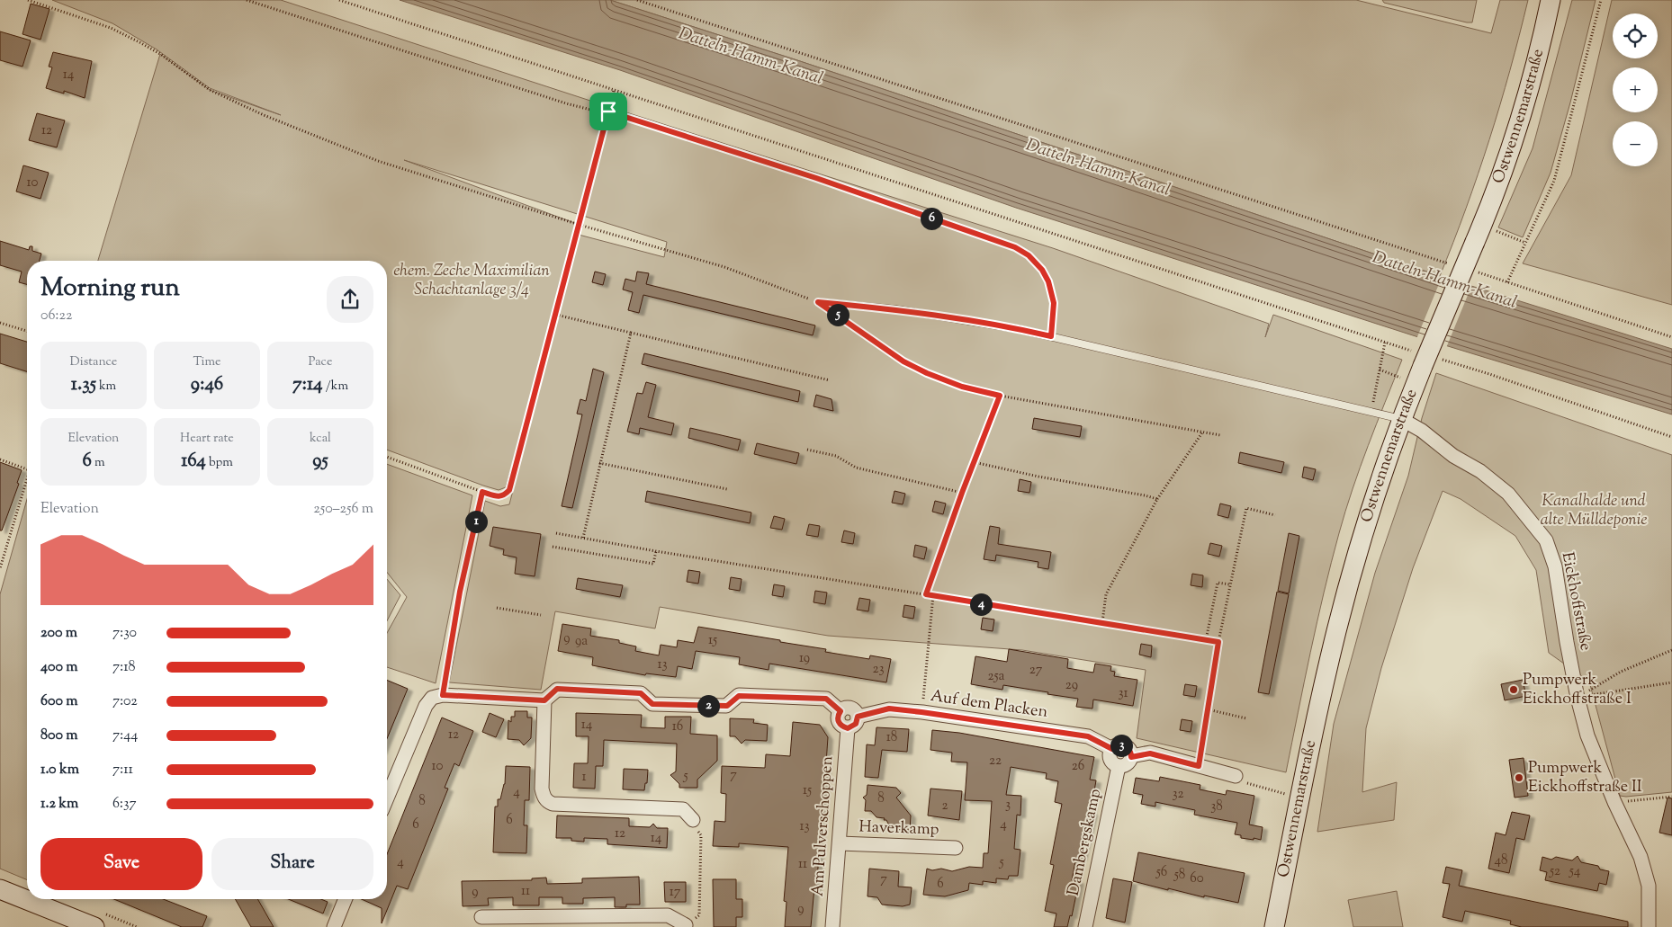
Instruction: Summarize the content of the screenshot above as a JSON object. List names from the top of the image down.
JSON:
{
  "streets": {
    "street": [
      "Ostwennemarstraße",
      "Eickhoffstraße",
      "Auf dem Placken",
      "Am Pulverschoppen",
      "Haverkamp",
      "Dambergskamp"
    ]
  },
  "crossings": [
    ["Ostwennemarstraße", "Eickhoffstraße"],
    ["Auf dem Placken", "Am Pulverschoppen"],
    ["Auf dem Placken", "Dambergskamp"],
    ["Am Pulverschoppen", "Haverkamp"]
  ],
  "water": ["Datteln-Hamm-Kanal"],
  "parks": ["ehem. Zeche Maximilian Schachtanlage 3/4", "Kanalhalde und alte Mülldeponie"],
  "places": ["Pumpwerk Eickhoffstraße I", "Pumpwerk Eickhoffstraße II"],
  "house_numbers": [
    "14",
    "12",
    "10",
    "9",
    "15",
    "9a",
    "19",
    "13",
    "23",
    "27",
    "25a",
    "29",
    "31",
    "14",
    "16",
    "12",
    "18",
    "22",
    "10",
    "26",
    "7",
    "5",
    "1",
    "15",
    "4",
    "32",
    "8",
    "8",
    "3",
    "2",
    "38",
    "6",
    "6",
    "4",
    "13",
    "12",
    "14",
    "48",
    "4",
    "5",
    "11",
    "52",
    "54",
    "56",
    "58",
    "60",
    "7",
    "6",
    "11",
    "9",
    "17",
    "9"
  ],
  "page": {
    "map_buttons": ["+", "−"],
    "pins": [
      "6",
      "5",
      "1",
      "4",
      "2",
      "3"
    ],
    "heading": ["Morning run", "06:22"],
    "stats": [
      ["Distance", "1.35 km"],
      ["Time", "9:46"],
      ["Pace", "7:14 /km"],
      ["Elevation", "6 m"],
      ["Heart rate", "164 bpm"],
      ["kcal", "95"]
    ],
    "chart": ["Elevation", "250–256 m"],
    "list": [
      {
        "name": "200 m",
        "note": "7:30"
      },
      {
        "name": "400 m",
        "note": "7:18"
      },
      {
        "name": "600 m",
        "note": "7:02"
      },
      {
        "name": "800 m",
        "note": "7:44"
      },
      {
        "name": "1.0 km",
        "note": "7:11"
      },
      {
        "name": "1.2 km",
        "note": "6:37"
      }
    ],
    "buttons": ["Save", "Share"]
  }
}
